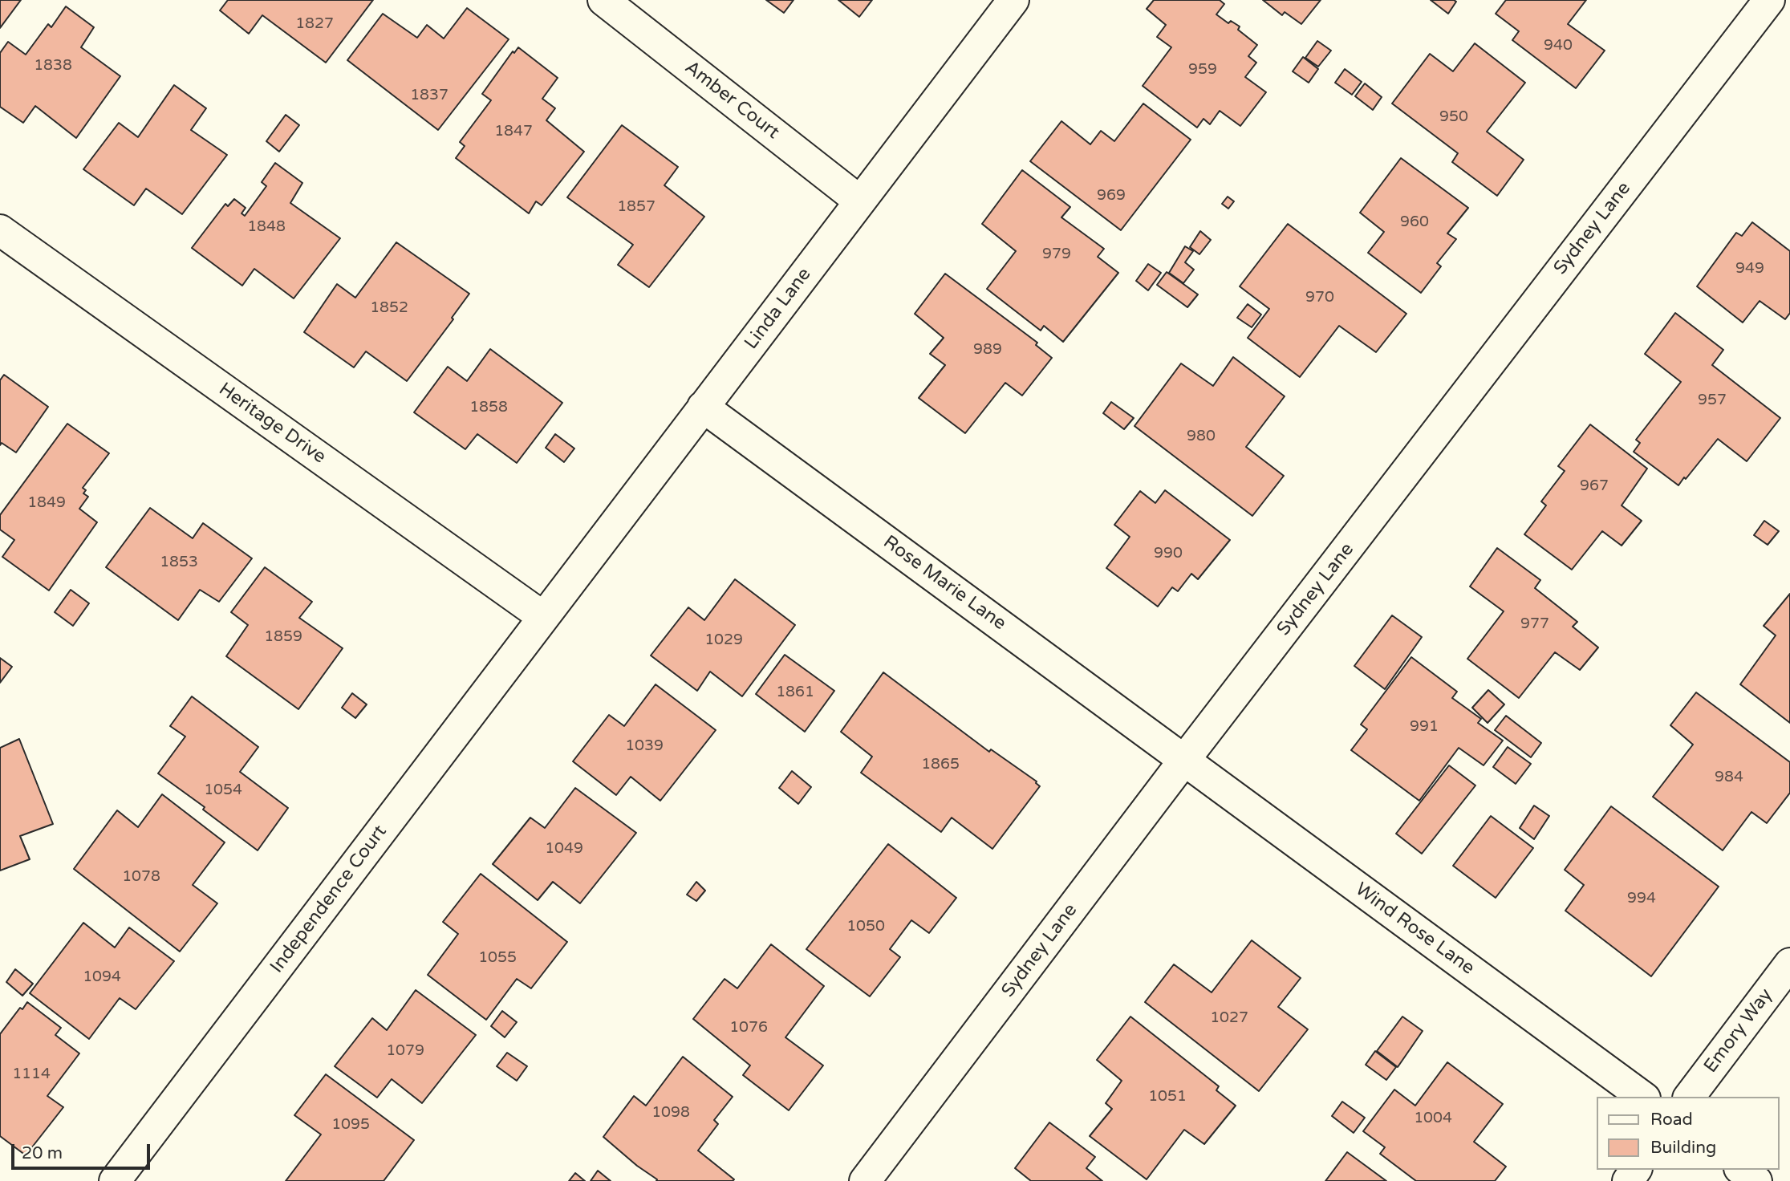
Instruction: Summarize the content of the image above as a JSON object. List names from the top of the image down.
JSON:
{
  "streets": {
    "street": [
      "Amber Court",
      "Sydney Lane",
      "Linda Lane",
      "Heritage Drive",
      "Rose Marie Lane",
      "Independence Court",
      "Wind Rose Lane",
      "Emory Way"
    ]
  },
  "crossings": [
    ["Amber Court", "Linda Lane"],
    ["Sydney Lane", "Rose Marie Lane"],
    ["Sydney Lane", "Wind Rose Lane"],
    ["Linda Lane", "Heritage Drive"],
    ["Linda Lane", "Rose Marie Lane"],
    ["Linda Lane", "Independence Court"],
    ["Heritage Drive", "Independence Court"],
    ["Rose Marie Lane", "Wind Rose Lane"]
  ],
  "house_numbers": [
    "1827",
    "940",
    "1838",
    "959",
    "1837",
    "950",
    "1847",
    "969",
    "1857",
    "960",
    "1848",
    "979",
    "949",
    "970",
    "1852",
    "989",
    "957",
    "1858",
    "980",
    "967",
    "1849",
    "990",
    "1853",
    "977",
    "1859",
    "1029",
    "1861",
    "991",
    "1039",
    "1865",
    "984",
    "1054",
    "1049",
    "1078",
    "994",
    "1050",
    "1055",
    "1094",
    "1027",
    "1076",
    "1079",
    "1114",
    "1051",
    "1098",
    "1004",
    "1095"
  ],
  "legend": ["Road", "Building"],
  "scale_bar": "20 m"
}
